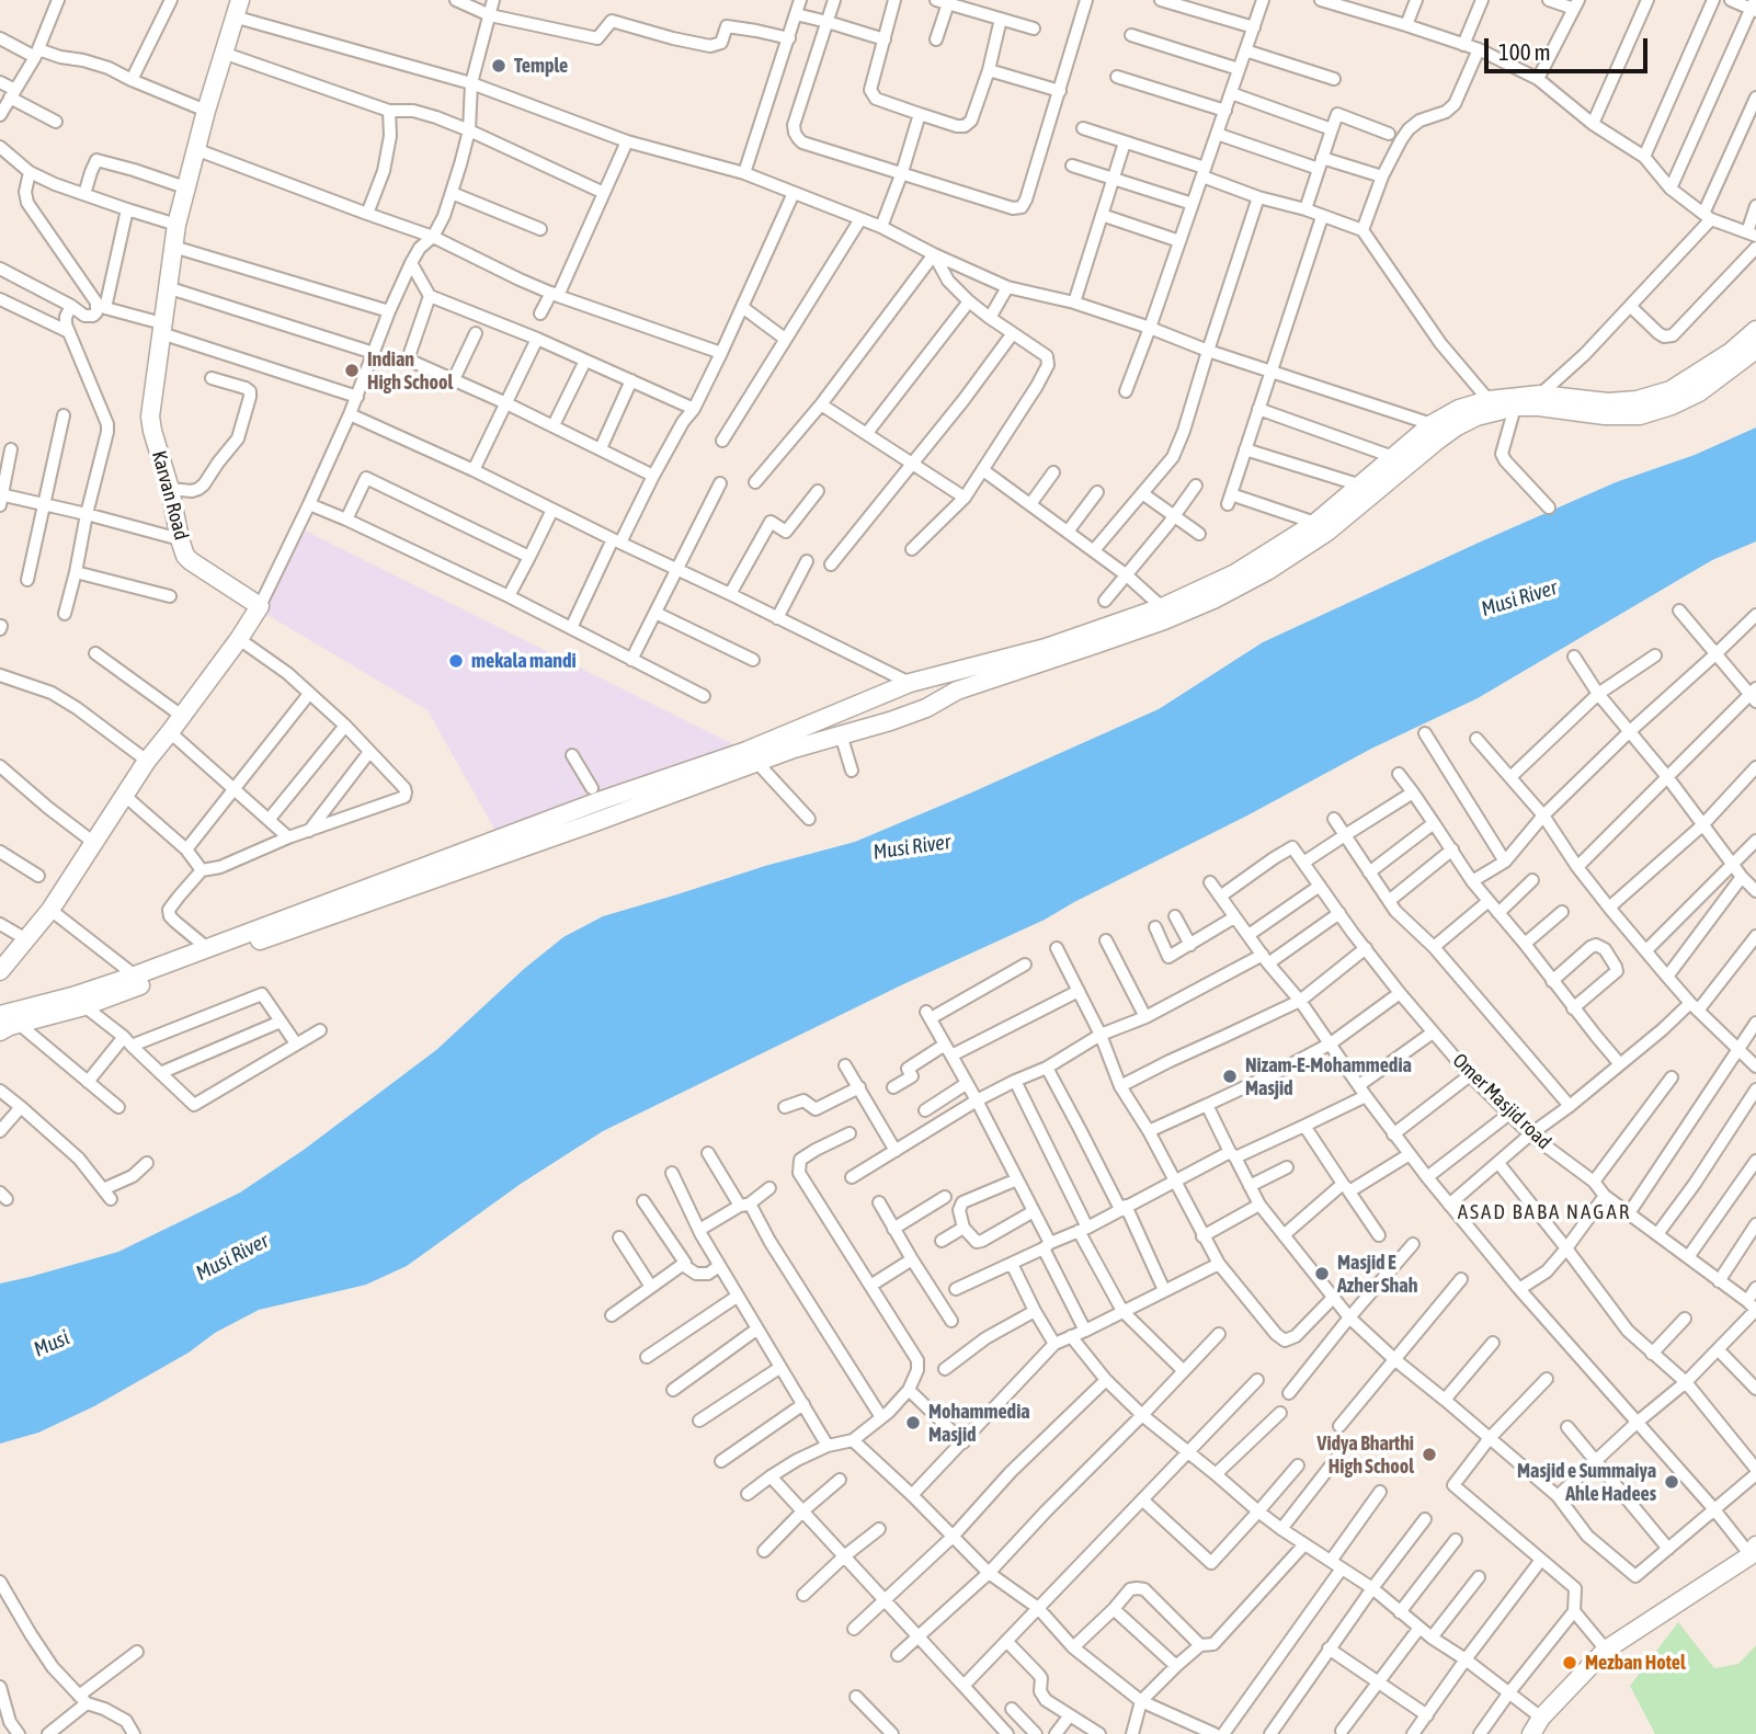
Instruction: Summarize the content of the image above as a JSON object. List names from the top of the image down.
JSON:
{
  "streets": {
    "street": ["Karvan Road", "Omer Masjid road"]
  },
  "districts": ["ASAD BABA NAGAR"],
  "water": ["Musi River", "Musi"],
  "places": [
    "Temple",
    "Indian High School",
    "mekala mandi",
    "Nizam-E-Mohammedia Masjid",
    "Masjid E Azher Shah",
    "Mohammedia Masjid",
    "Vidya Bharthi High School",
    "Masjid e Summaiya Ahle Hadees",
    "Mezban Hotel"
  ],
  "scale_bar": "100 m"
}
